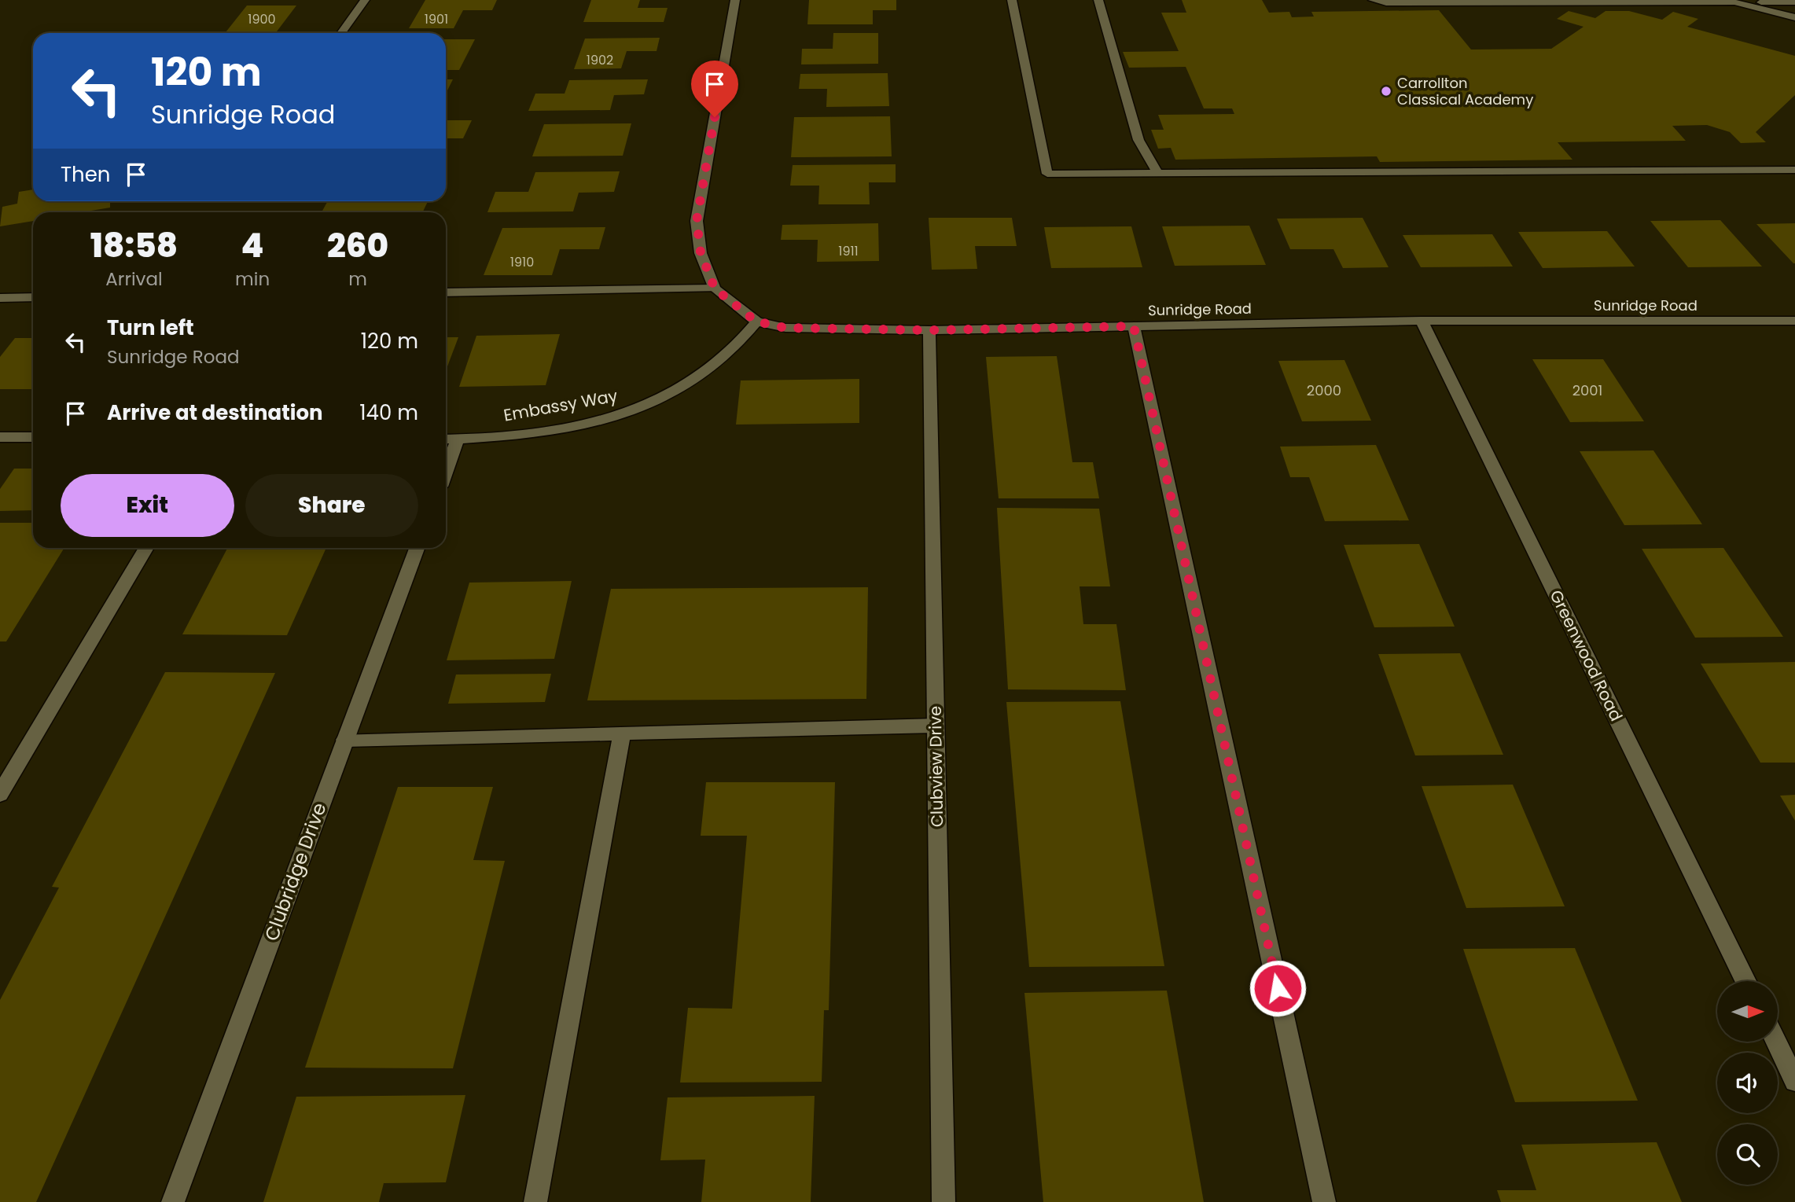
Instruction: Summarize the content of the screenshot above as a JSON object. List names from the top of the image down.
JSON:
{
  "streets": {
    "street": [
      "Sunridge Road",
      "Embassy Way",
      "Greenwood Road",
      "Clubview Drive",
      "Clubridge Drive"
    ]
  },
  "crossings": [
    ["Sunridge Road", "Embassy Way"],
    ["Sunridge Road", "Greenwood Road"],
    ["Sunridge Road", "Clubview Drive"]
  ],
  "places": ["Carrollton Classical Academy"],
  "house_numbers": [
    "1900",
    "1901",
    "1902",
    "1911",
    "1910",
    "2000",
    "2001"
  ],
  "north": "right",
  "page": {
    "turn": ["120 m", "Sunridge Road"],
    "then": "Then",
    "eta": [
      "18:58",
      "Arrival",
      "4",
      "min",
      "260",
      "m"
    ],
    "list": [
      {
        "name": "Turn left",
        "note": "Sunridge Road",
        "value": "120 m"
      },
      {
        "name": "Arrive at destination",
        "value": "140 m"
      }
    ],
    "buttons": ["Exit", "Share"]
  }
}
